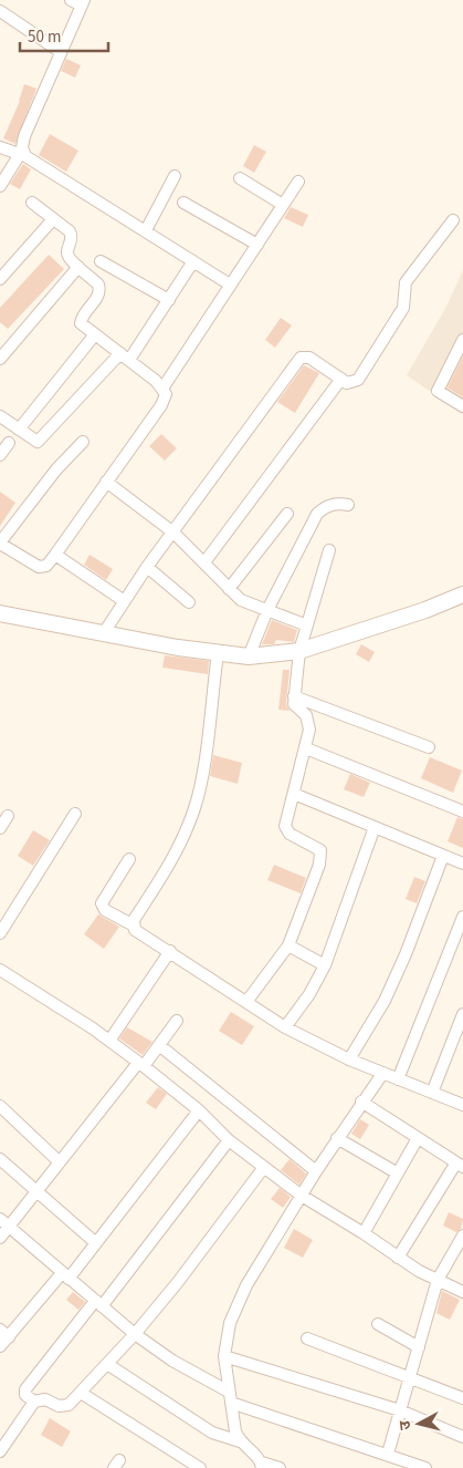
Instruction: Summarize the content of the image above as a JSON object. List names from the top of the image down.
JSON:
{
  "scale_bar": "50 m",
  "north": "left"
}
